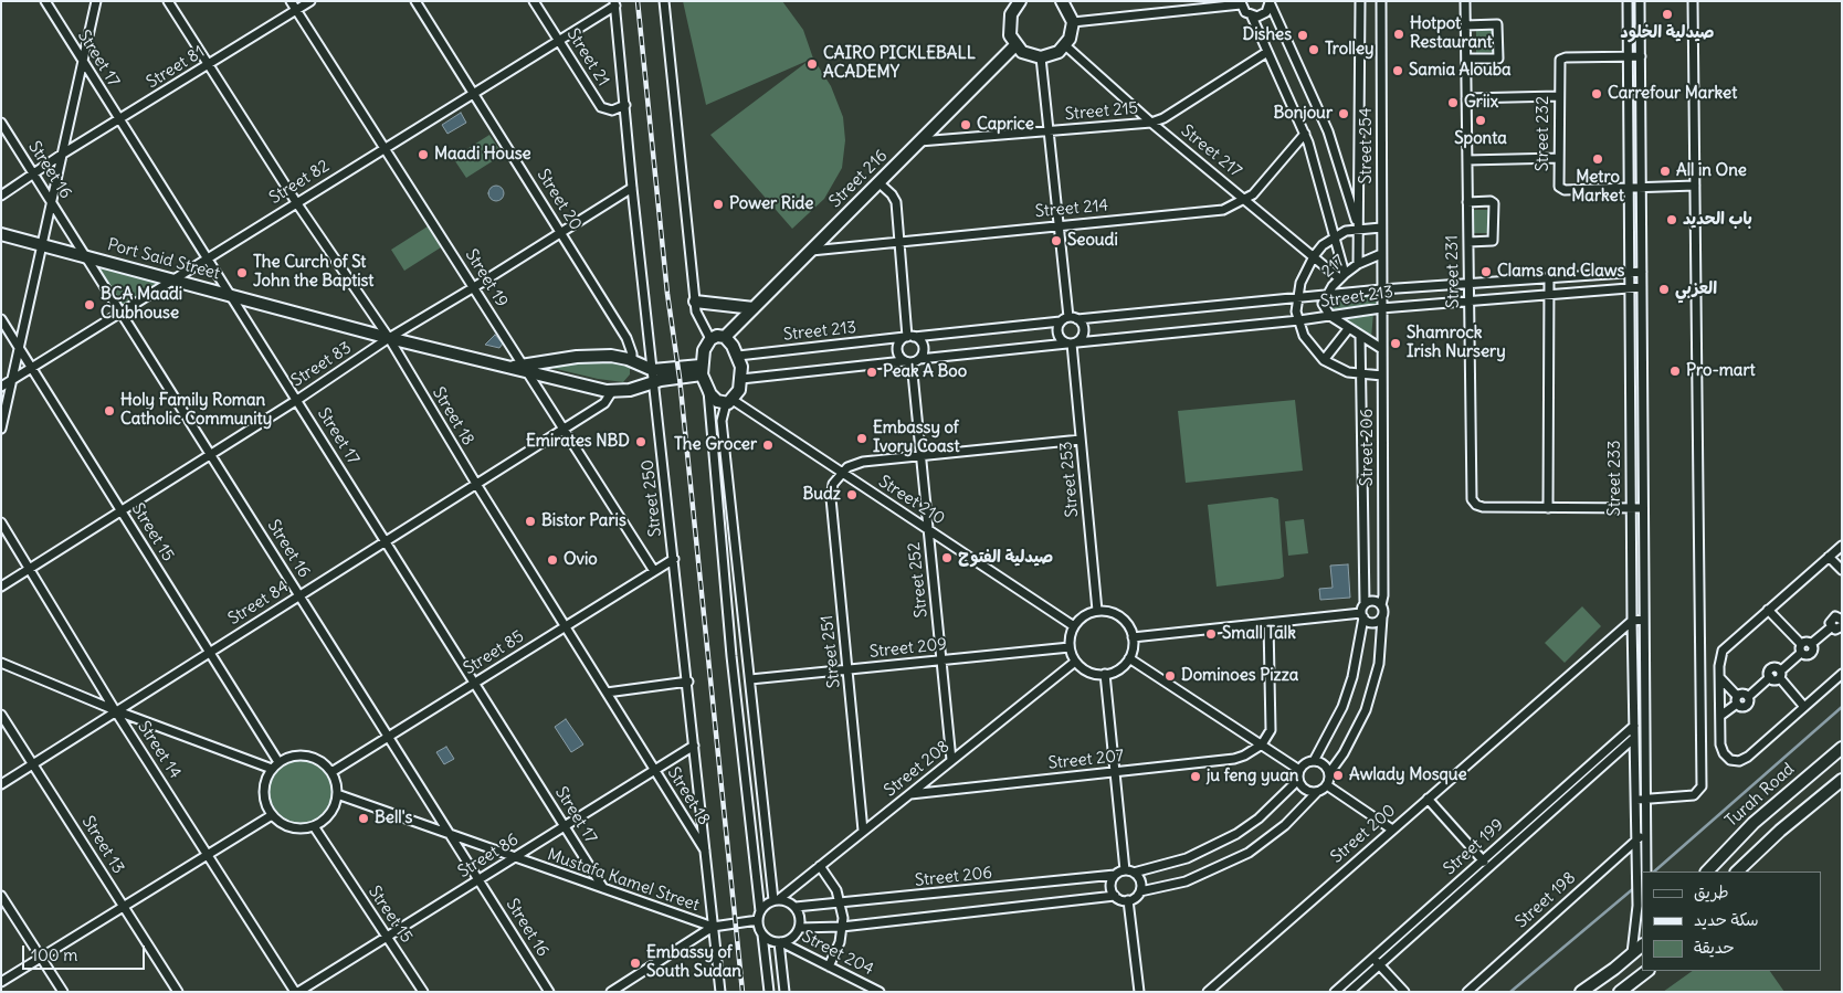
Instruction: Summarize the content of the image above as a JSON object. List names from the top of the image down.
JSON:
{
  "streets": {
    "main road": ["Street 216", "Port Said Street", "Turah Road"],
    "street": [
      "Street 21",
      "Street 17",
      "Street 81",
      "Street 215",
      "Street 232",
      "Street 254",
      "Street 217",
      "Street 16",
      "Street 82",
      "Street 20",
      "Street 214",
      "217",
      "Street 231",
      "Street 19",
      "Street 213",
      "Street 83",
      "Street 18",
      "Street 206",
      "Street 233",
      "Street 253",
      "Street 250",
      "Street 210",
      "Street 15",
      "Street 252",
      "Street 84",
      "Street 209",
      "Street 251",
      "Street 85",
      "Street 14",
      "Street 207",
      "Street 208",
      "Street 200",
      "Street 13",
      "Street 199",
      "Street 86",
      "Mustafa Kamel Street",
      "Street 198",
      "Street 204"
    ]
  },
  "crossings": [
    ["Street 21", "Street 82"],
    ["Street 21", "Street 250"],
    ["Street 17", "Street 81"],
    ["Street 17", "Street 82"],
    ["Street 17", "Port Said Street"],
    ["Street 17", "Street 83"],
    ["Street 17", "Street 84"],
    ["Street 17", "Street 85"],
    ["Street 17", "Street 86"],
    ["Street 17", "Mustafa Kamel Street"],
    ["Street 81", "Street 16"],
    ["Street 81", "Street 19"],
    ["Street 81", "Street 18"],
    ["Street 215", "Street 217"],
    ["Street 215", "Street 216"],
    ["Street 232", "Street 233"],
    ["Street 254", "217"],
    ["Street 254", "Street 213"],
    ["Street 254", "Street 206"],
    ["Street 217", "Street 214"],
    ["Street 217", "217"],
    ["Street 16", "Street 82"],
    ["Street 16", "Port Said Street"],
    ["Street 16", "Street 83"],
    ["Street 16", "Street 84"],
    ["Street 16", "Street 85"],
    ["Street 16", "Street 86"],
    ["Street 16", "Mustafa Kamel Street"],
    ["Street 216", "Street 214"],
    ["Street 82", "Street 20"],
    ["Street 82", "Port Said Street"],
    ["Street 82", "Street 19"],
    ["Street 82", "Street 18"],
    ["Street 82", "Street 250"],
    ["Street 82", "Street 15"],
    ["Street 20", "Port Said Street"],
    ["Street 20", "Street 83"],
    ["Port Said Street", "Street 19"],
    ["Port Said Street", "Street 83"],
    ["Port Said Street", "Street 18"],
    ["Port Said Street", "Street 250"],
    ["Port Said Street", "Street 84"],
    ["217", "Street 213"],
    ["Street 231", "Street 213"],
    ["Street 231", "Street 233"],
    ["Street 19", "Street 83"],
    ["Street 19", "Street 84"],
    ["Street 19", "Street 85"],
    ["Street 213", "Street 206"],
    ["Street 213", "Street 233"],
    ["Street 213", "Street 253"],
    ["Street 213", "Street 252"],
    ["Street 83", "Street 18"],
    ["Street 83", "Street 250"],
    ["Street 83", "Street 15"],
    ["Street 83", "Street 14"],
    ["Street 18", "Street 250"],
    ["Street 18", "Street 84"],
    ["Street 18", "Street 85"],
    ["Street 18", "Street 86"],
    ["Street 206", "Street 208"],
    ["Street 206", "Street 204"],
    ["Street 233", "Street 200"],
    ["Street 233", "Street 199"],
    ["Street 233", "Street 198"],
    ["Street 253", "Street 210"],
    ["Street 253", "Street 209"],
    ["Street 253", "Street 208"],
    ["Street 250", "Street 85"],
    ["Street 250", "Street 86"],
    ["Street 250", "Mustafa Kamel Street"],
    ["Street 210", "Street 252"],
    ["Street 210", "Street 209"],
    ["Street 210", "Street 251"],
    ["Street 210", "Street 208"],
    ["Street 15", "Street 84"],
    ["Street 15", "Street 85"],
    ["Street 15", "Street 86"],
    ["Street 15", "Mustafa Kamel Street"],
    ["Street 252", "Street 209"],
    ["Street 252", "Street 208"],
    ["Street 84", "Street 14"],
    ["Street 84", "Street 13"],
    ["Street 209", "Street 251"],
    ["Street 209", "Street 208"],
    ["Street 251", "Street 208"],
    ["Street 85", "Mustafa Kamel Street"],
    ["Street 14", "Street 86"],
    ["Street 207", "Street 208"],
    ["Street 208", "Street 204"],
    ["Street 86", "Mustafa Kamel Street"]
  ],
  "places": [
    "صيدلية الخلود",
    "Hotpot Restaurant",
    "Dishes",
    "Trolley",
    "CAIRO PICKLEBALL ACADEMY",
    "Samia Alouba",
    "Carrefour Market",
    "Griix",
    "Bonjour",
    "Sponta",
    "Caprice",
    "Maadi House",
    "Metro Market",
    "All in One",
    "Power Ride",
    "باب الحديد",
    "Seoudi",
    "Clams and Claws",
    "The Curch of St John the Baptist",
    "العزبي",
    "BCA Maadi Clubhouse",
    "Shamrock Irish Nursery",
    "Pro-mart",
    "Peak A Boo",
    "Holy Family Roman Catholic Community",
    "Embassy of Ivory Coast",
    "Emirates NBD",
    "The Grocer",
    "Budz",
    "Bistor Paris",
    "صيدلية الفتوح",
    "Ovio",
    "Small Talk",
    "Dominoes Pizza",
    "Awlady Mosque",
    "ju feng yuan",
    "Bell's",
    "Embassy of South Sudan"
  ],
  "legend": ["طريق", "سكة حديد", "حديقة"],
  "scale_bar": "100 m"
}
